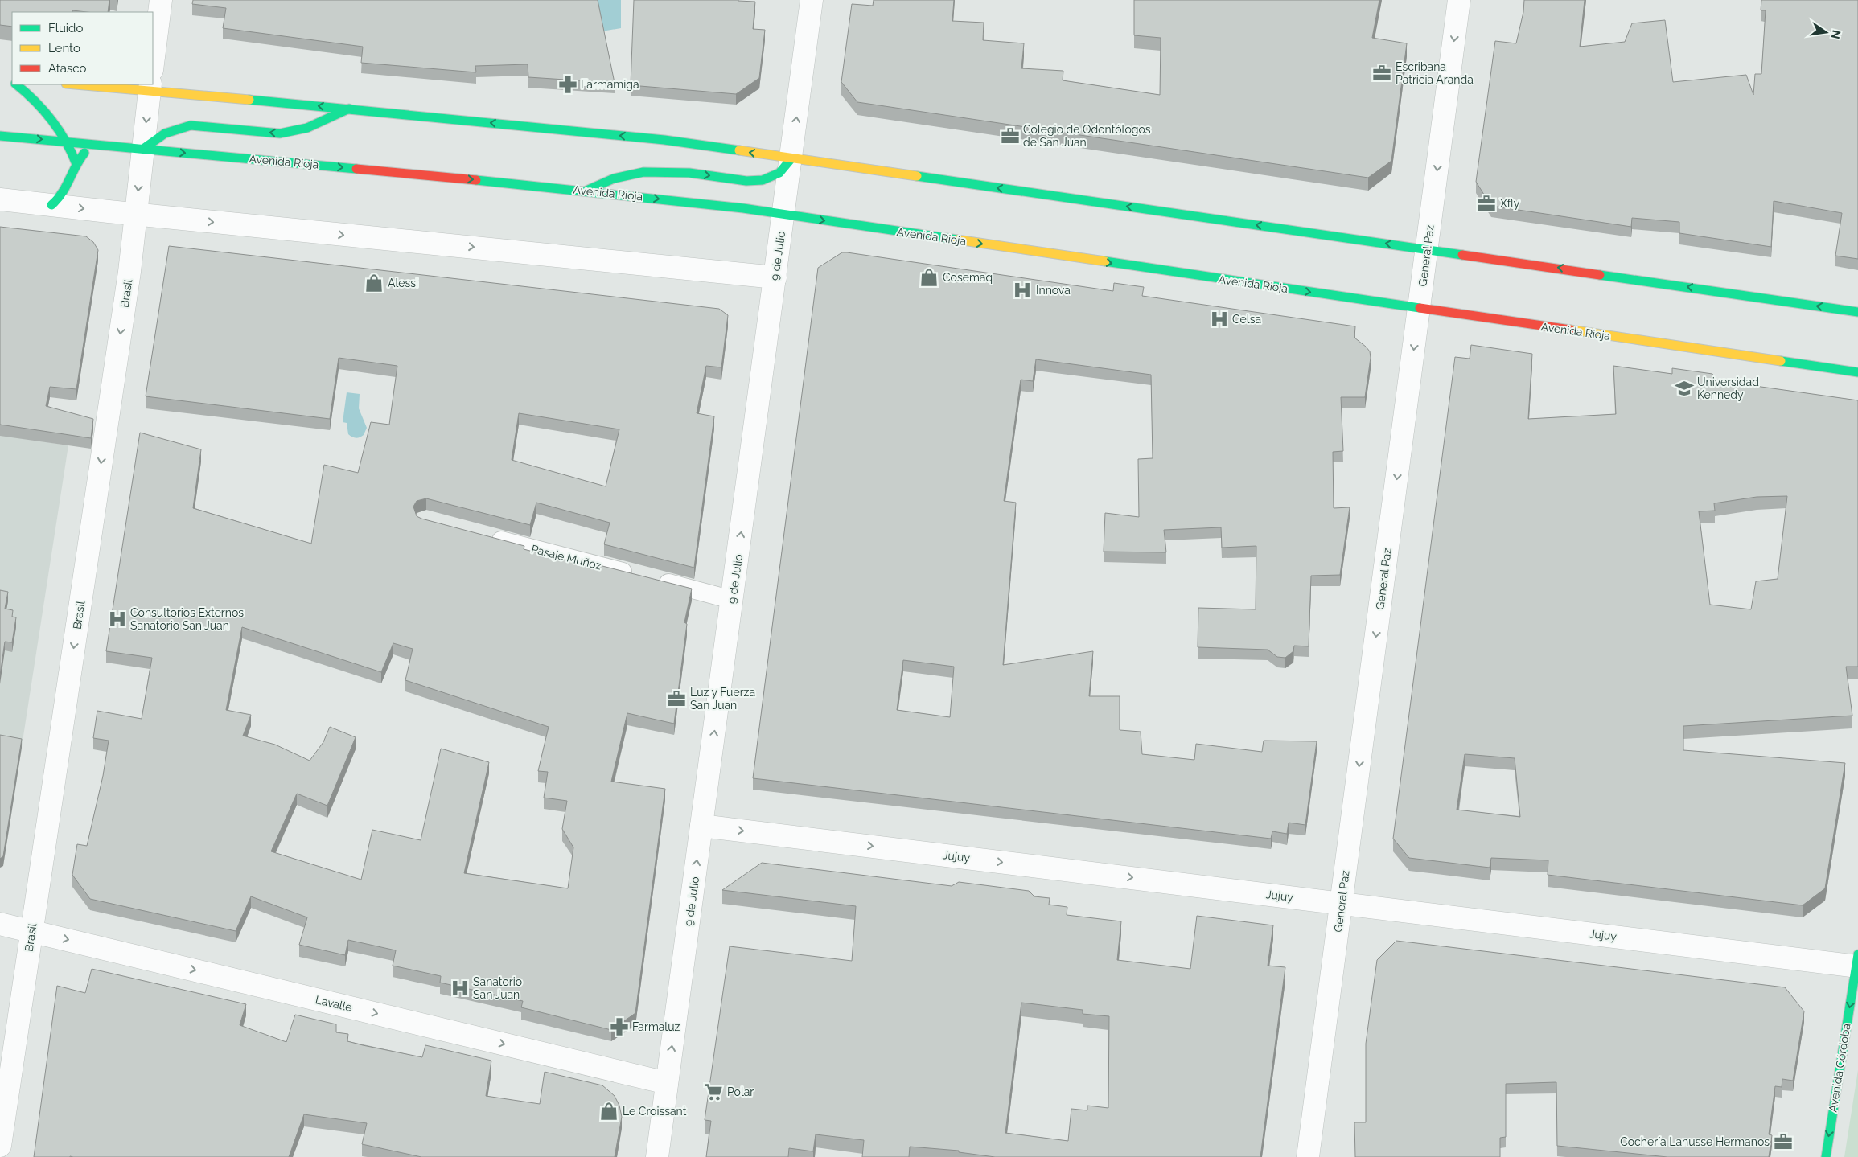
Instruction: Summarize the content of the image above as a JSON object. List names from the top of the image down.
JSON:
{
  "streets": {
    "main road": ["Avenida Rioja", "Avenida Córdoba"],
    "street": [
      "9 de Julio",
      "General Paz",
      "Brasil",
      "Jujuy",
      "Lavalle"
    ],
    "lane": ["Pasaje Muñoz"]
  },
  "crossings": [
    ["Avenida Rioja", "9 de Julio"],
    ["Avenida Rioja", "General Paz"],
    ["Avenida Rioja", "Brasil"],
    ["9 de Julio", "Pasaje Muñoz"],
    ["9 de Julio", "Jujuy"],
    ["9 de Julio", "Lavalle"],
    ["General Paz", "Jujuy"],
    ["Brasil", "Lavalle"],
    ["Jujuy", "Avenida Córdoba"]
  ],
  "one_way": [
    "9 de Julio",
    "General Paz",
    "Brasil",
    "Jujuy",
    "Lavalle",
    "Avenida Córdoba"
  ],
  "places": {
    "office": [
      "Escribana Patricia Aranda",
      "Colegio de Odontólogos de San Juan",
      "Xfly",
      "Luz y Fuerza San Juan",
      "Cochería Lanusse Hermanos"
    ],
    "pharmacy": ["Farmamiga", "Farmaluz"],
    "shop": ["Cosemaq", "Alessi", "Le Croissant"],
    "hospital": [
      "Innova",
      "Celsa",
      "Consultorios Externos Sanatorio San Juan",
      "Sanatorio San Juan"
    ],
    "school or university": ["Universidad Kennedy"],
    "supermarket": ["Polar"]
  },
  "legend": ["Fluido", "Lento", "Atasco"],
  "north": "right"
}
